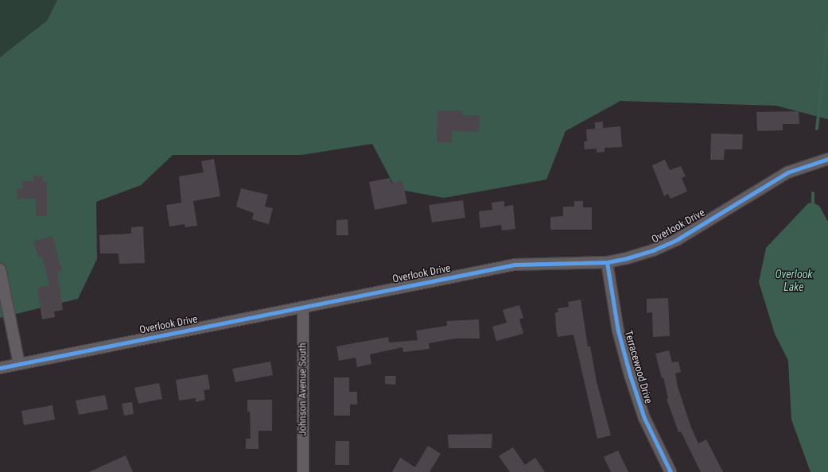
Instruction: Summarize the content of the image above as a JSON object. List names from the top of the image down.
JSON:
{
  "streets": {
    "street": ["Overlook Drive", "Terracewood Drive", "Johnson Avenue South"]
  },
  "crossings": [
    ["Overlook Drive", "Terracewood Drive"],
    ["Overlook Drive", "Johnson Avenue South"]
  ],
  "water": ["Overlook Lake"]
}
